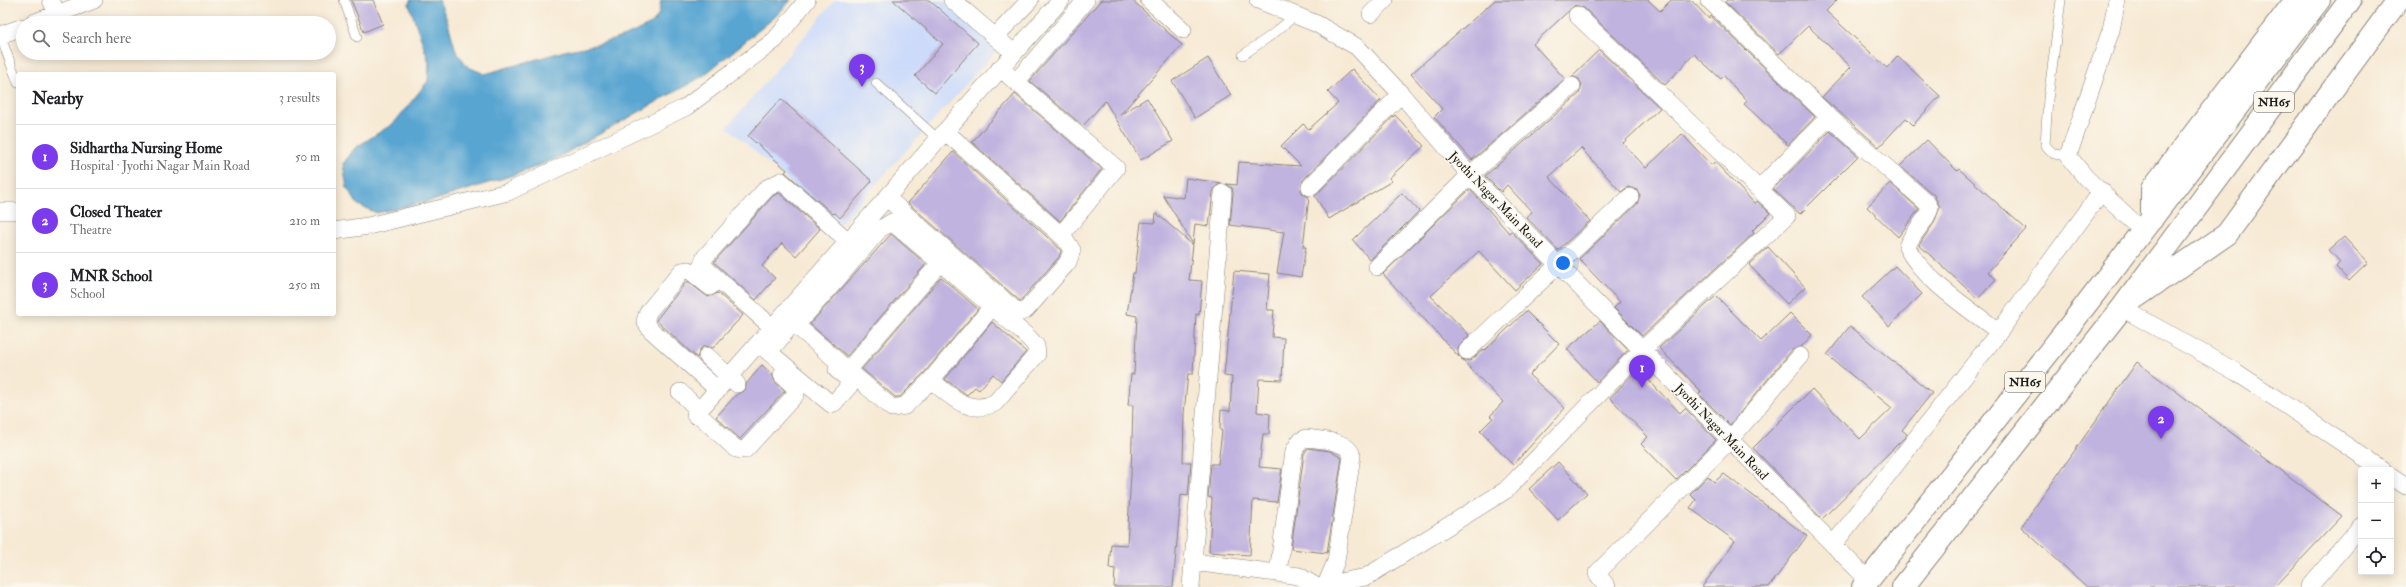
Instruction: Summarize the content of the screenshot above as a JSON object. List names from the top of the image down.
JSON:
{
  "streets": {
    "main road": ["NH65"],
    "street": ["Jyothi Nagar Main Road"]
  },
  "crossings": [
    ["NH65", "Jyothi Nagar Main Road"]
  ],
  "page": {
    "search": "Search here",
    "pins": ["3", "1", "2"],
    "heading": ["Nearby", "3 results"],
    "list": [
      {
        "mark": "1",
        "name": "Sidhartha Nursing Home",
        "note": "Hospital · Jyothi Nagar Main Road",
        "value": "50 m"
      },
      {
        "mark": "2",
        "name": "Closed Theater",
        "note": "Theatre",
        "value": "210 m"
      },
      {
        "mark": "3",
        "name": "MNR School",
        "note": "School",
        "value": "250 m"
      }
    ],
    "map_buttons": ["+", "−"]
  }
}
